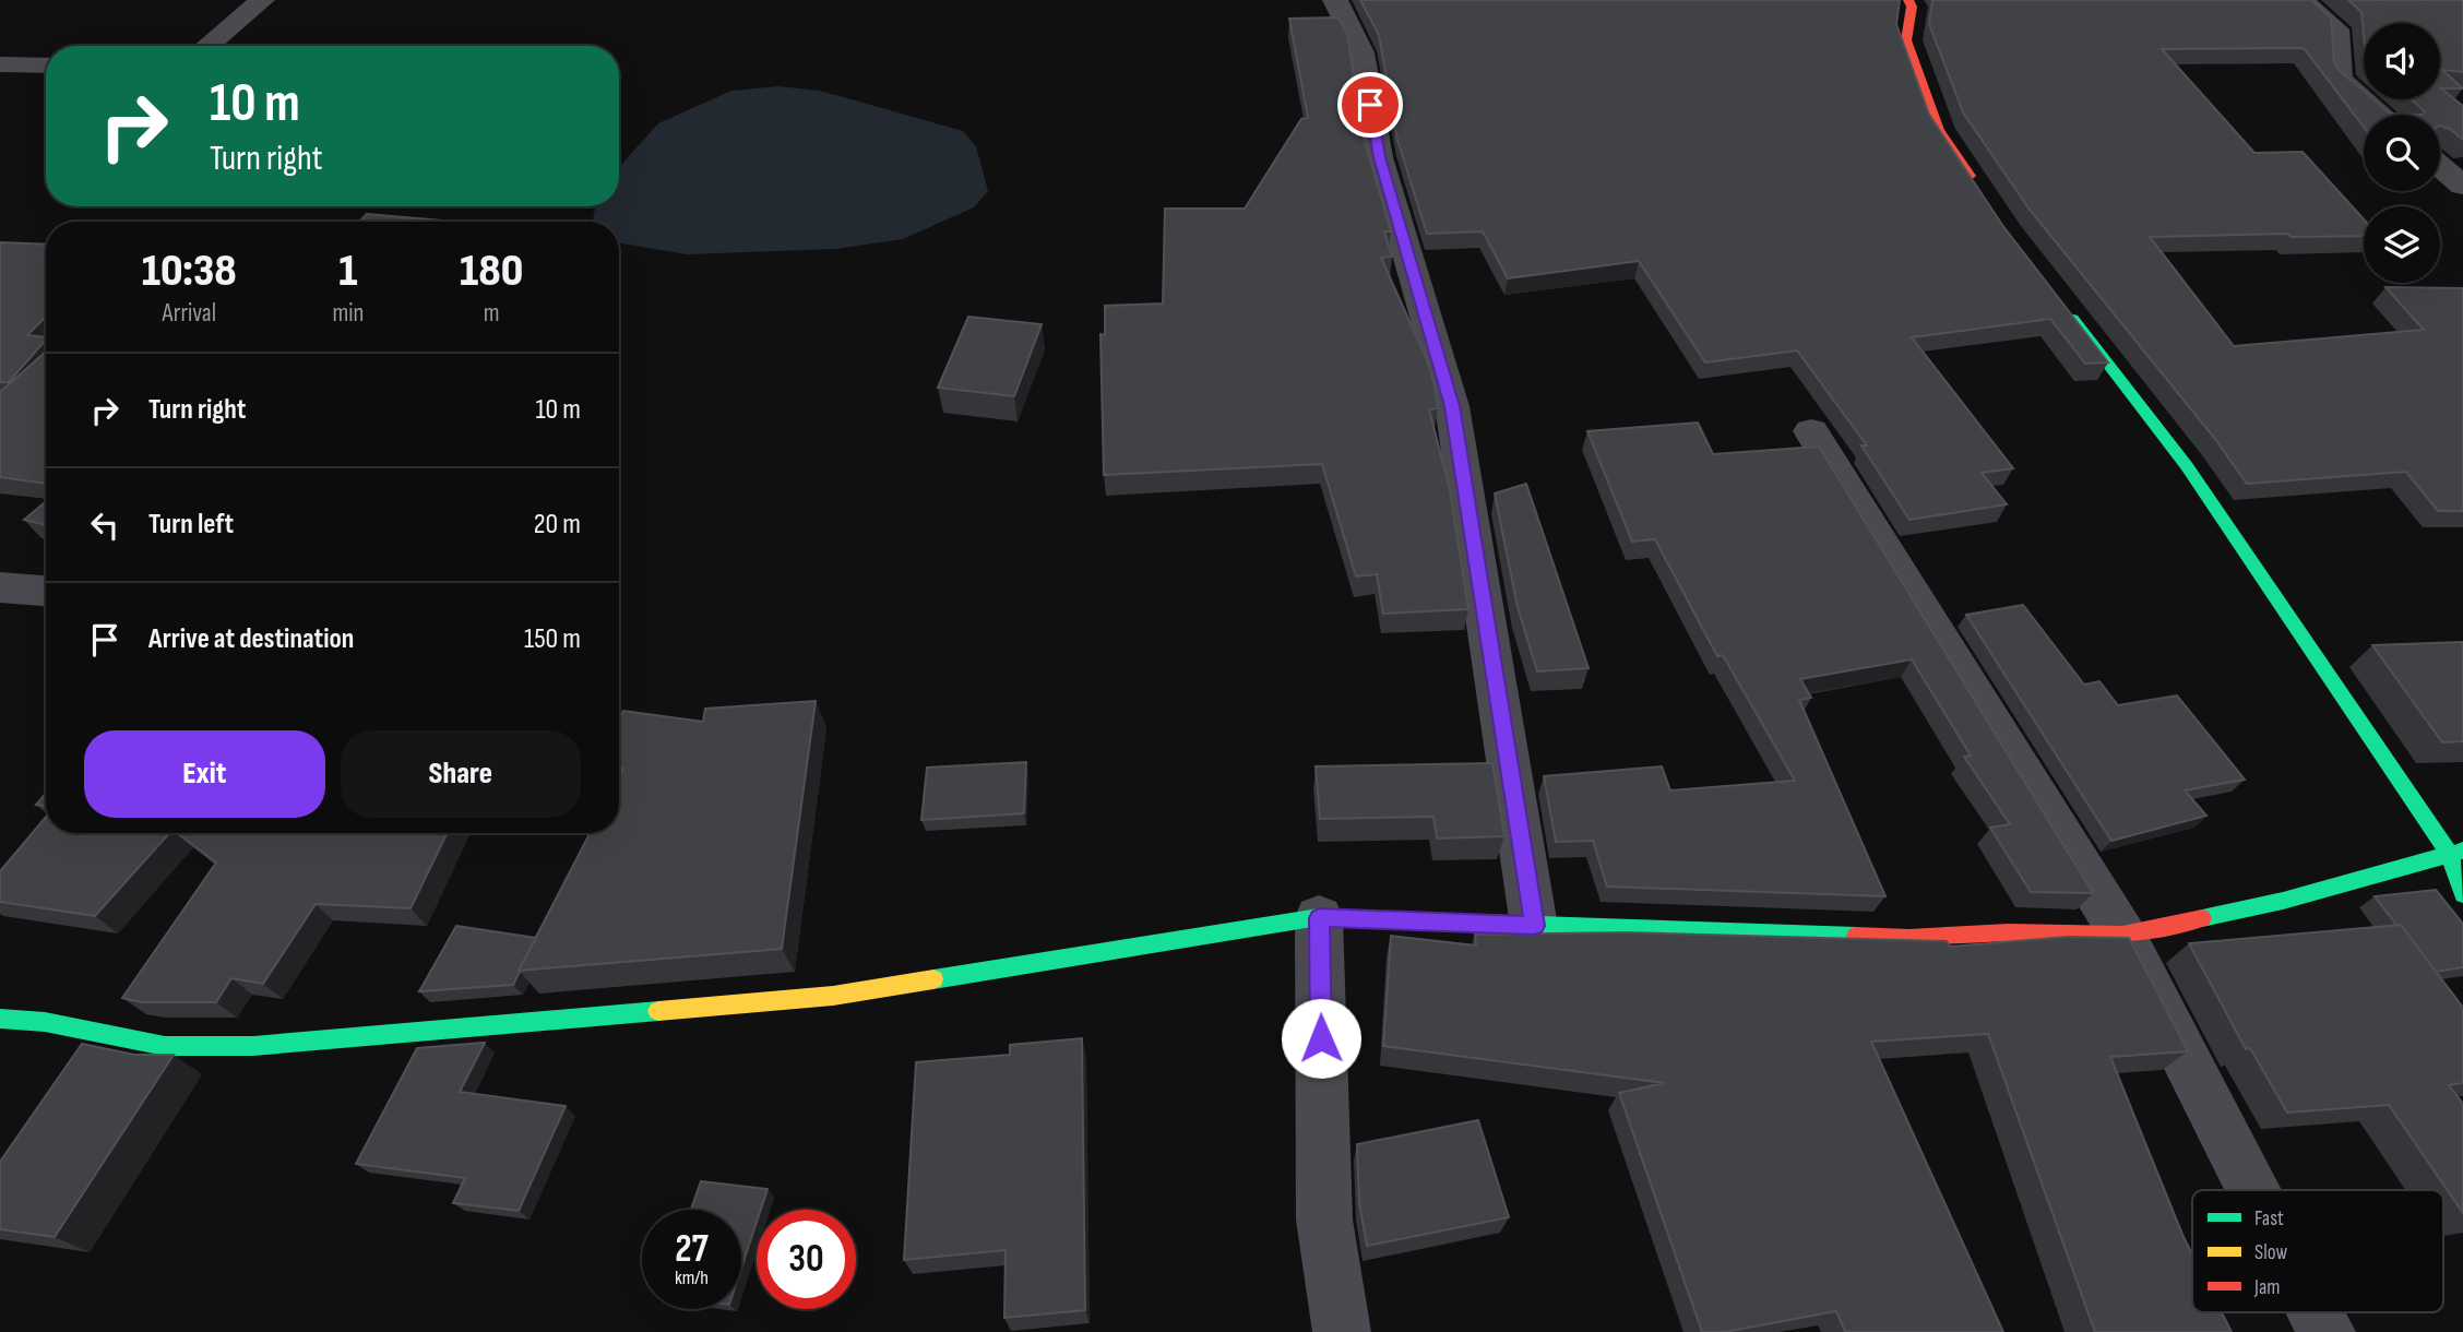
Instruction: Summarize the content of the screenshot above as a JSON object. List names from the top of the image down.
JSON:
{
  "legend": ["Fast", "Slow", "Jam"],
  "page": {
    "turn": ["10 m", "Turn right"],
    "eta": [
      "10:38",
      "Arrival",
      "1",
      "min",
      "180",
      "m"
    ],
    "list": [
      {
        "name": "Turn right",
        "value": "10 m"
      },
      {
        "name": "Turn left",
        "value": "20 m"
      },
      {
        "name": "Arrive at destination",
        "value": "150 m"
      }
    ],
    "buttons": ["Exit", "Share"],
    "speed": "27 km/h",
    "limit": "30"
  }
}
